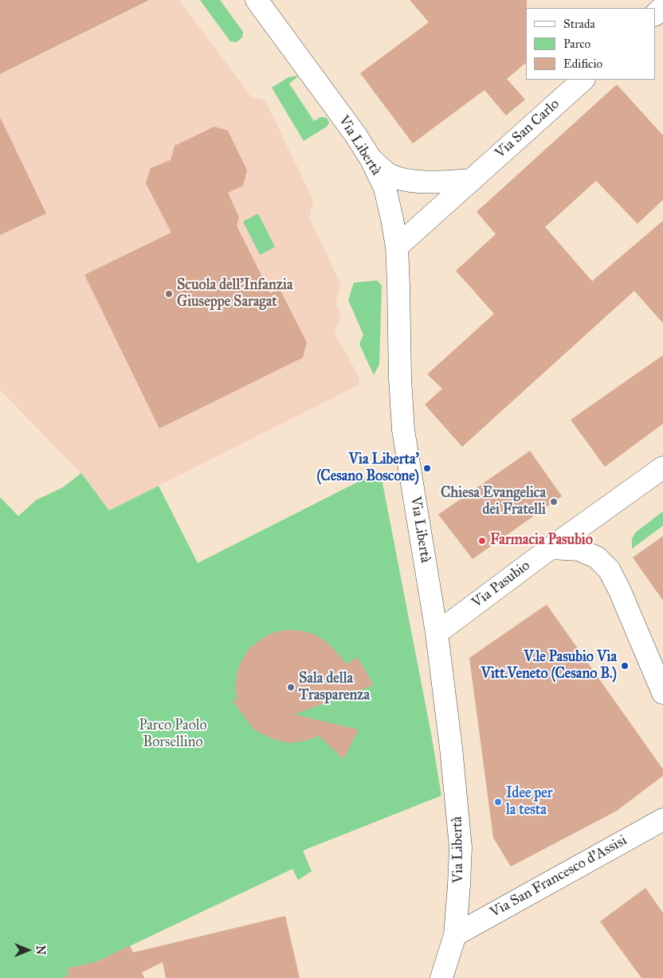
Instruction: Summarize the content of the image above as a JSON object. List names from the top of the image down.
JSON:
{
  "streets": {
    "street": [
      "Via San Carlo",
      "Via Libertà",
      "Via Pasubio",
      "Via San Francesco d'Assisi"
    ]
  },
  "crossings": [
    ["Via San Carlo", "Via Libertà"],
    ["Via Libertà", "Via Pasubio"],
    ["Via Libertà", "Via San Francesco d'Assisi"]
  ],
  "parks": ["Parco Paolo Borsellino"],
  "places": [
    "Scuola dell'Infanzia Giuseppe Saragat",
    "Via Liberta' (Cesano Boscone)",
    "Chiesa Evangelica dei Fratelli",
    "Farmacia Pasubio",
    "V.le Pasubio Via Vitt.Veneto (Cesano B.)",
    "Sala della Trasparenza",
    "Idee per la testa"
  ],
  "legend": ["Strada", "Parco", "Edificio"],
  "north": "right"
}
